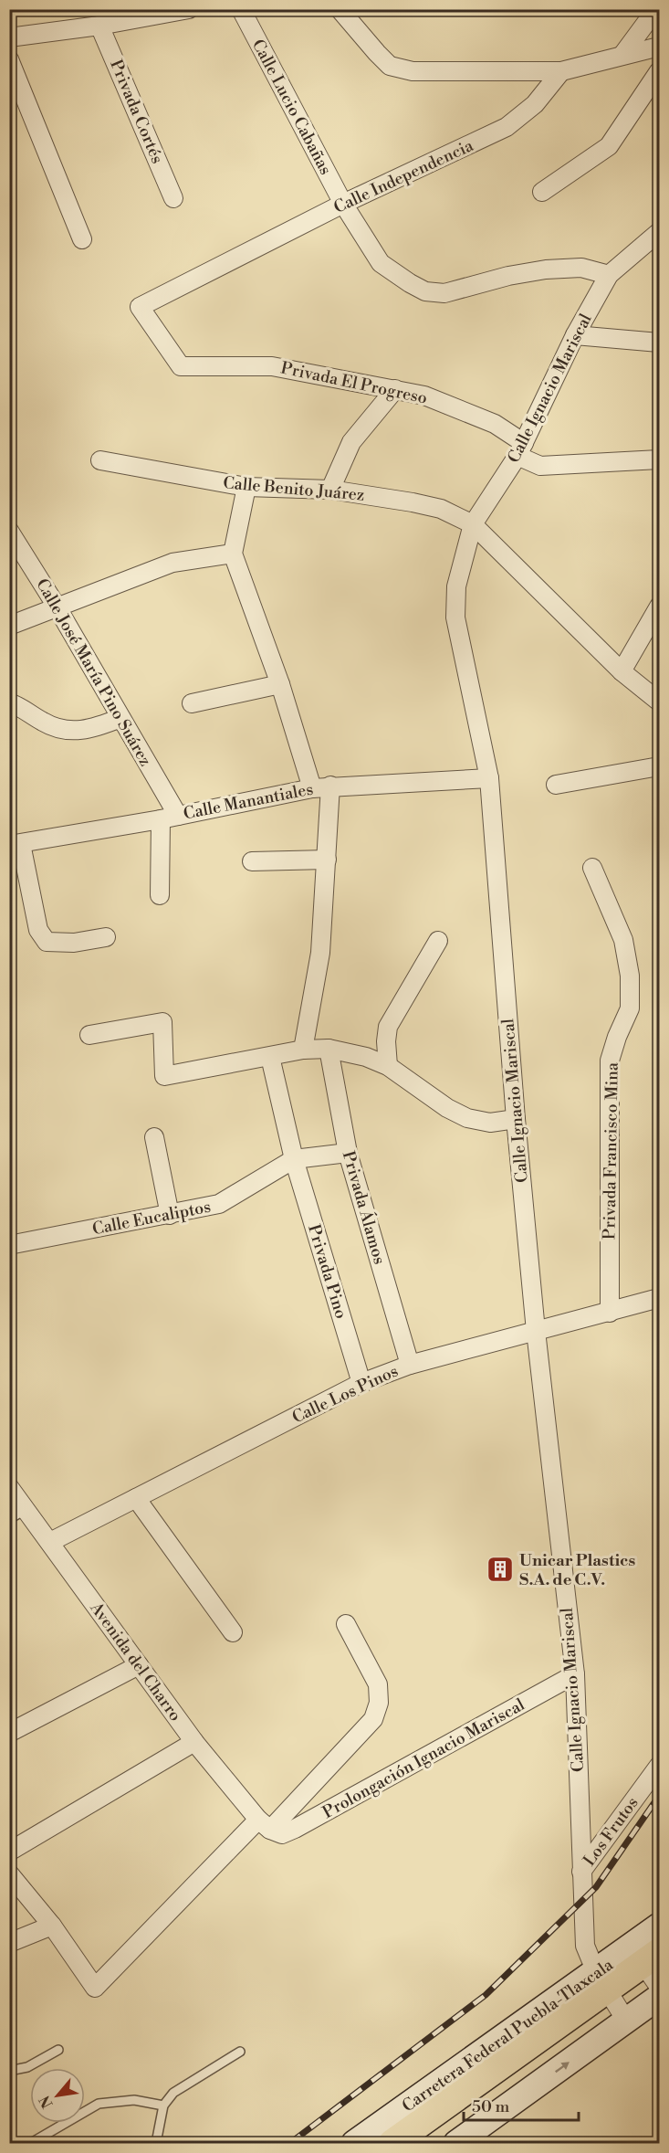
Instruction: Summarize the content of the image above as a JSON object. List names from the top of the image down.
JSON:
{
  "streets": {
    "main road": ["Carretera Federal Puebla-Tlaxcala"],
    "street": [
      "Calle Lucio Cabañas",
      "Privada Cortés",
      "Calle Independencia",
      "Privada El Progreso",
      "Calle Ignacio Mariscal",
      "Calle Benito Juárez",
      "Calle José María Pino Suárez",
      "Calle Manantiales",
      "Privada Francisco Mina",
      "Privada Álamos",
      "Calle Eucaliptos",
      "Privada Pino",
      "Calle Los Pinos",
      "Avenida del Charro",
      "Prolongación Ignacio Mariscal",
      "Los Frutos"
    ]
  },
  "crossings": [
    ["Calle Lucio Cabañas", "Calle Independencia"],
    ["Calle Lucio Cabañas", "Calle Ignacio Mariscal"],
    ["Calle Independencia", "Privada El Progreso"],
    ["Privada El Progreso", "Calle Ignacio Mariscal"],
    ["Calle Ignacio Mariscal", "Calle Benito Juárez"],
    ["Calle Ignacio Mariscal", "Calle Manantiales"],
    ["Calle Ignacio Mariscal", "Calle Los Pinos"],
    ["Calle Ignacio Mariscal", "Prolongación Ignacio Mariscal"],
    ["Calle Ignacio Mariscal", "Los Frutos"],
    ["Calle Ignacio Mariscal", "Carretera Federal Puebla-Tlaxcala"],
    ["Calle José María Pino Suárez", "Calle Manantiales"],
    ["Privada Francisco Mina", "Calle Los Pinos"],
    ["Privada Álamos", "Calle Eucaliptos"],
    ["Privada Álamos", "Calle Los Pinos"],
    ["Calle Eucaliptos", "Privada Pino"],
    ["Privada Pino", "Calle Los Pinos"],
    ["Calle Los Pinos", "Avenida del Charro"],
    ["Avenida del Charro", "Prolongación Ignacio Mariscal"]
  ],
  "places": {
    "building": ["Unicar Plastics S.A. de C.V."]
  },
  "scale_bar": "50 m",
  "north": "bottom left"
}
